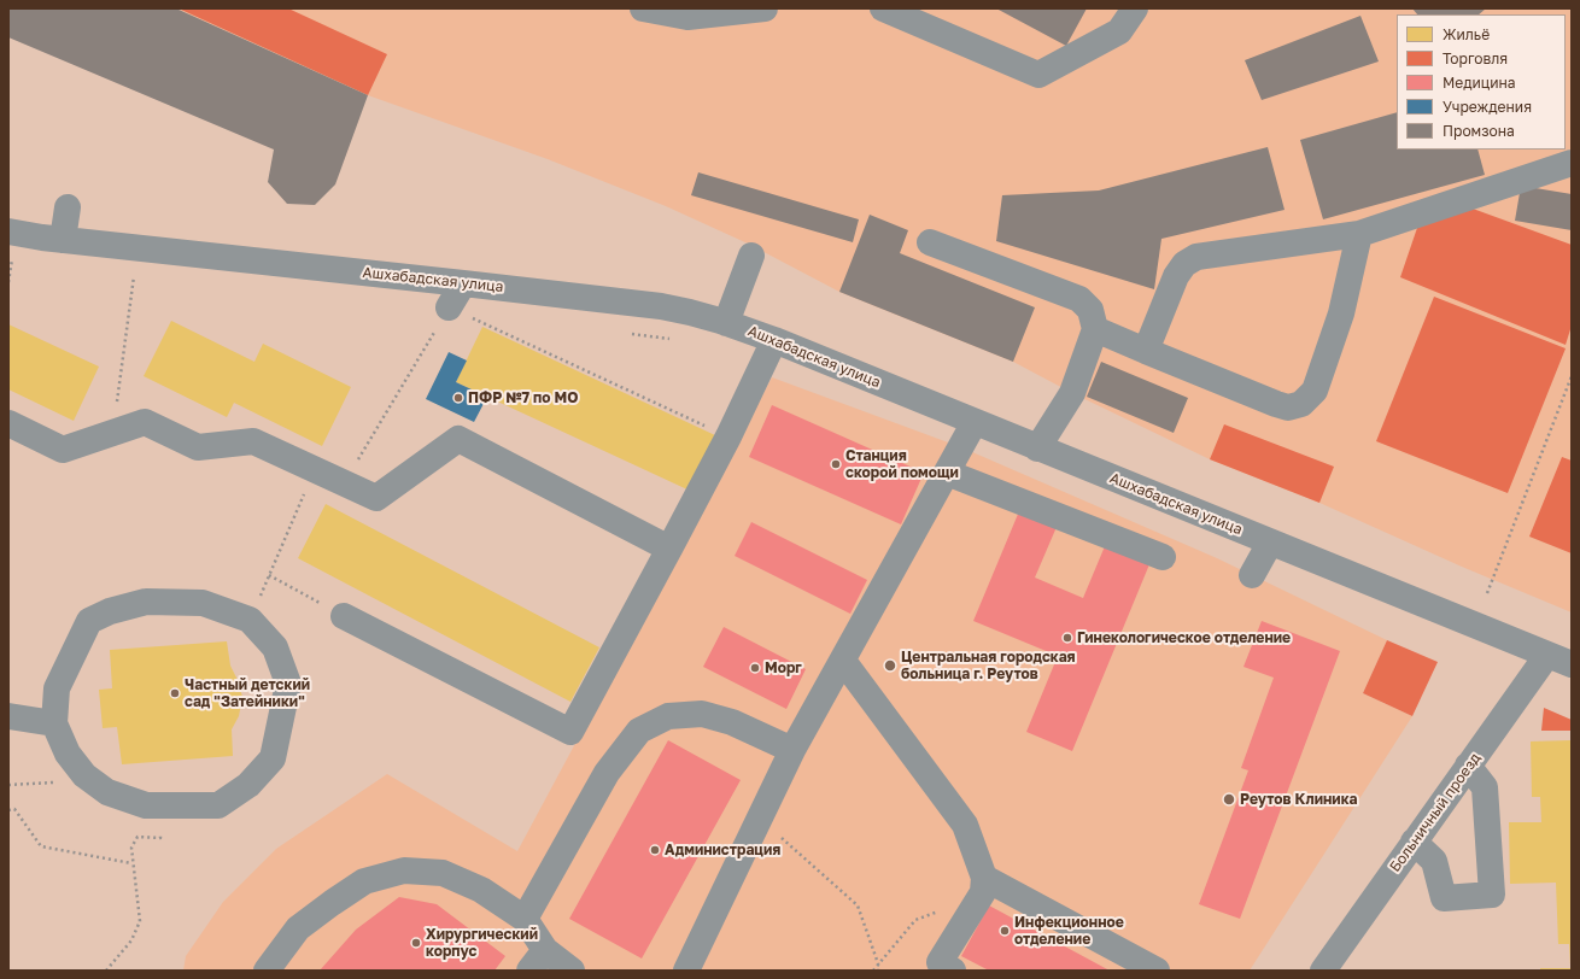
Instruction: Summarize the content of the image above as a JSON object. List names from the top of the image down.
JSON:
{
  "streets": {
    "street": ["Ашхабадская улица", "Больничный проезд"]
  },
  "crossings": [
    ["Ашхабадская улица", "Больничный проезд"]
  ],
  "places": [
    "ПФР №7 по МО",
    "Станция скорой помощи",
    "Гинекологическое отделение",
    "Центральная городская больница г. Реутов",
    "Морг",
    "Частный детский сад \"Затейники\"",
    "Реутов Клиника",
    "Администрация",
    "Инфекционное отделение",
    "Хирургический корпус"
  ],
  "legend": [
    "Жильё",
    "Торговля",
    "Медицина",
    "Учреждения",
    "Промзона"
  ]
}
